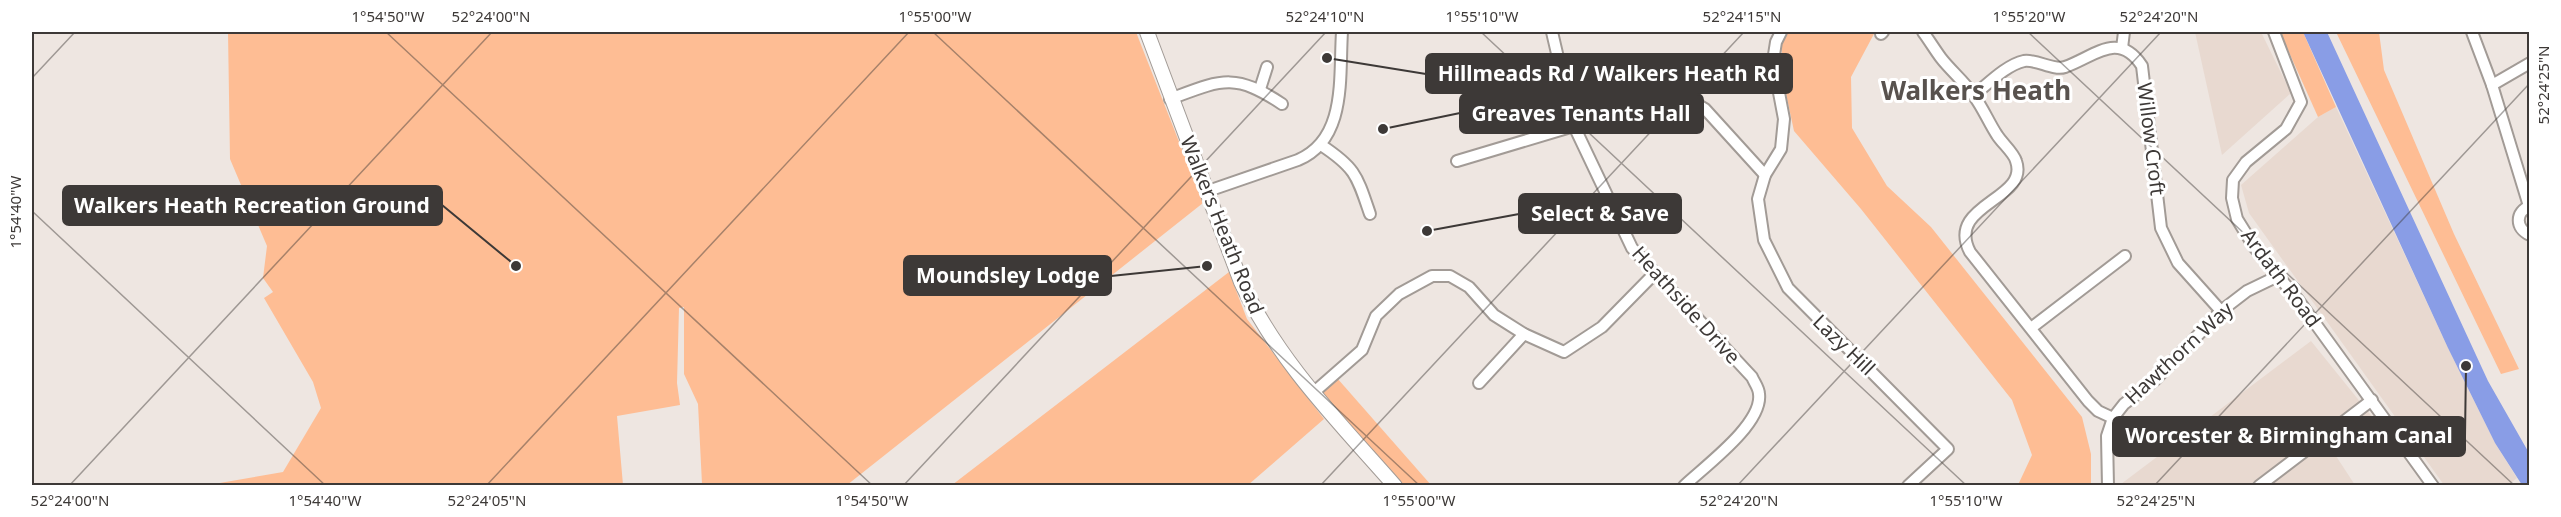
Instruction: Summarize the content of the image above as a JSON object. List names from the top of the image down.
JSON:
{
  "streets": {
    "street": [
      "Willow Croft",
      "Walkers Heath Road",
      "Ardath Road",
      "Heathside Drive",
      "Lazy Hill",
      "Hawthorn Way"
    ]
  },
  "crossings": [
    ["Willow Croft", "Hawthorn Way"],
    ["Ardath Road", "Hawthorn Way"]
  ],
  "districts": ["Walkers Heath"],
  "places": [
    "Hillmeads Rd / Walkers Heath Rd",
    "Greaves Tenants Hall",
    "Select & Save",
    "Walkers Heath Recreation Ground",
    "Moundsley Lodge",
    "Worcester & Birmingham Canal"
  ],
  "coordinates": [
    "1°54'50\"W",
    "52°24'00\"N",
    "1°55'00\"W",
    "52°24'10\"N",
    "1°55'10\"W",
    "52°24'15\"N",
    "1°55'20\"W",
    "52°24'20\"N",
    "52°24'25\"N",
    "1°54'40\"W",
    "52°24'05\"N"
  ]
}
